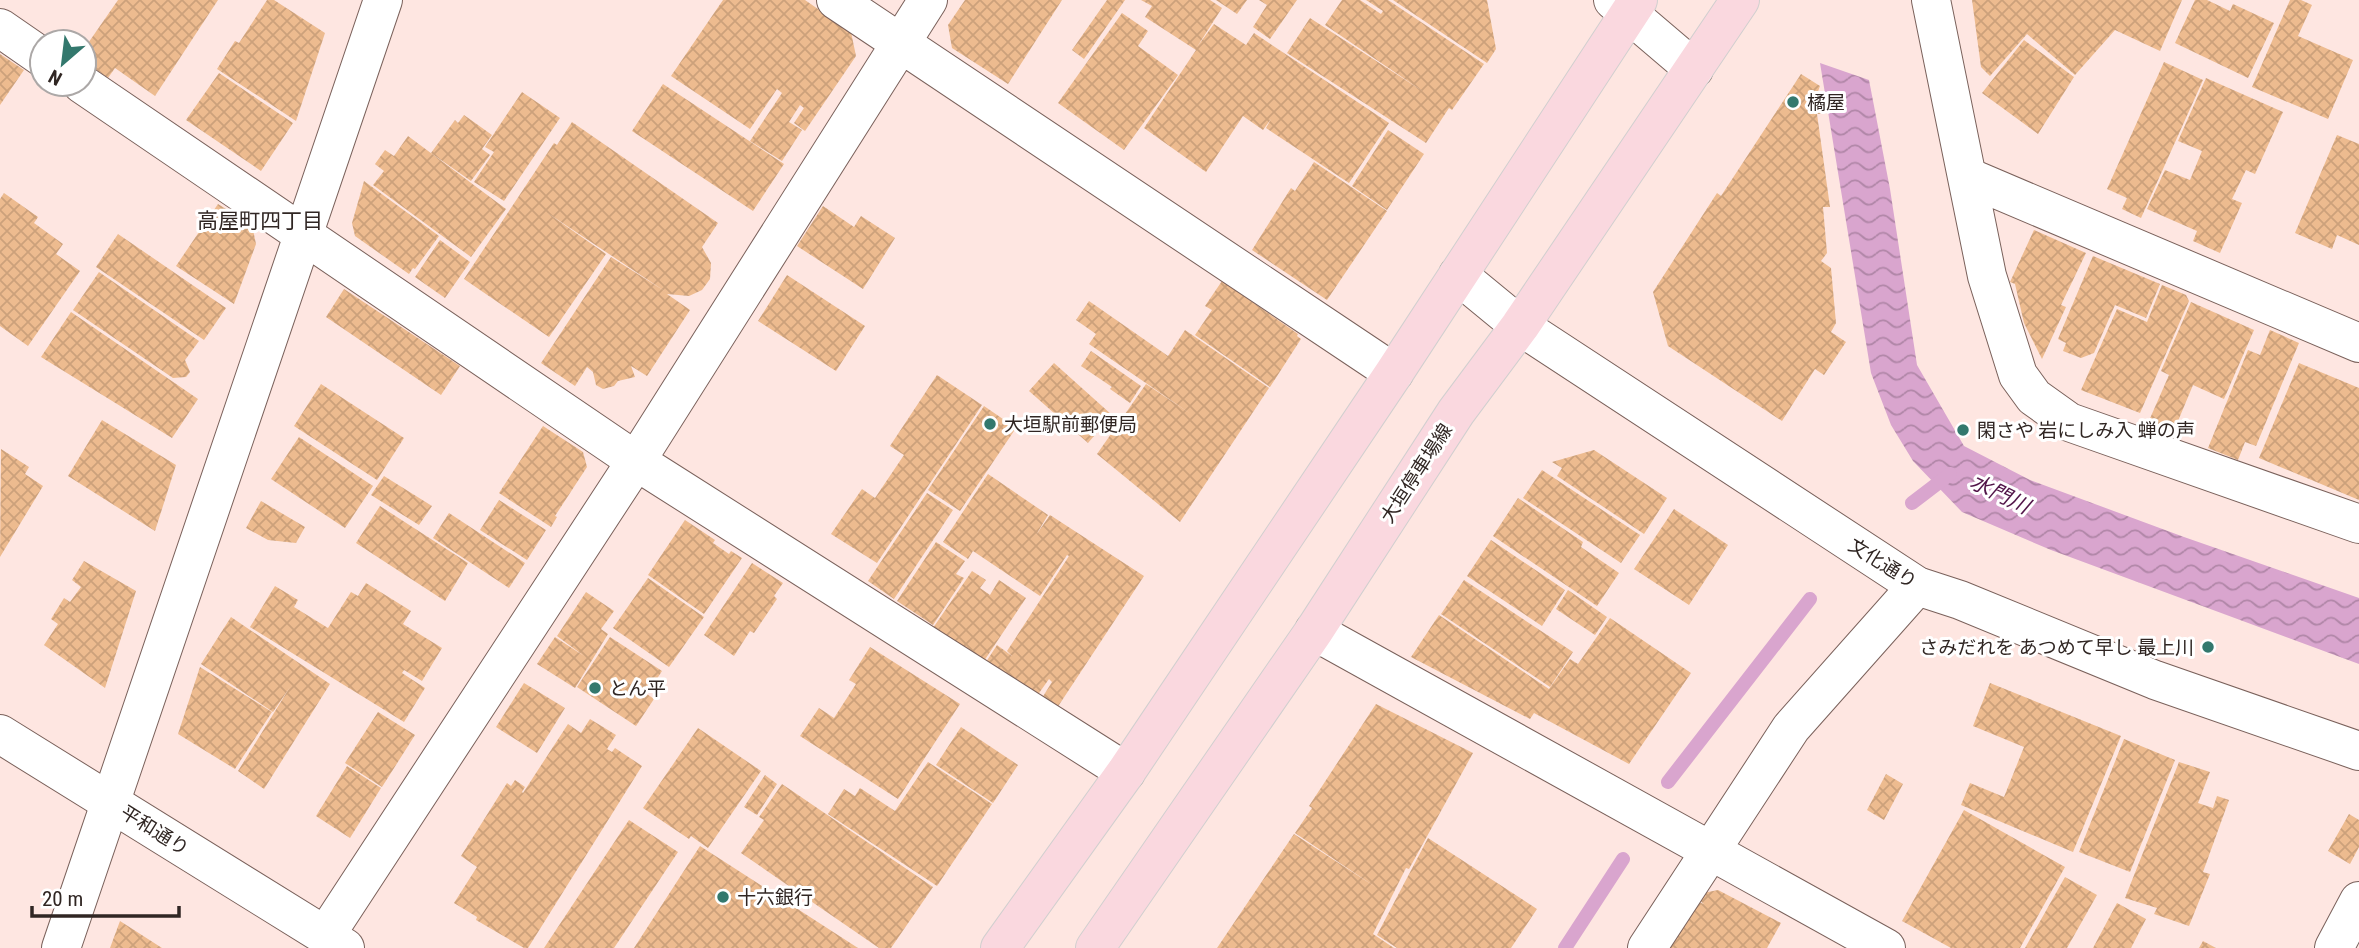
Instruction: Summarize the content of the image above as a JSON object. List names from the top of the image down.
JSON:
{
  "streets": {
    "main road": ["大垣停車場線"],
    "street": ["文化通り", "平和通り"]
  },
  "crossings": [
    ["大垣停車場線", "文化通り"]
  ],
  "districts": ["高屋町四丁目"],
  "water": ["水門川"],
  "places": [
    "橘屋",
    "大垣駅前郵便局",
    "閑さや 岩にしみ入 蝉の声",
    "さみだれを あつめて早し 最上川",
    "とん平",
    "十六銀行"
  ],
  "scale_bar": "20 m",
  "north": "bottom left"
}
